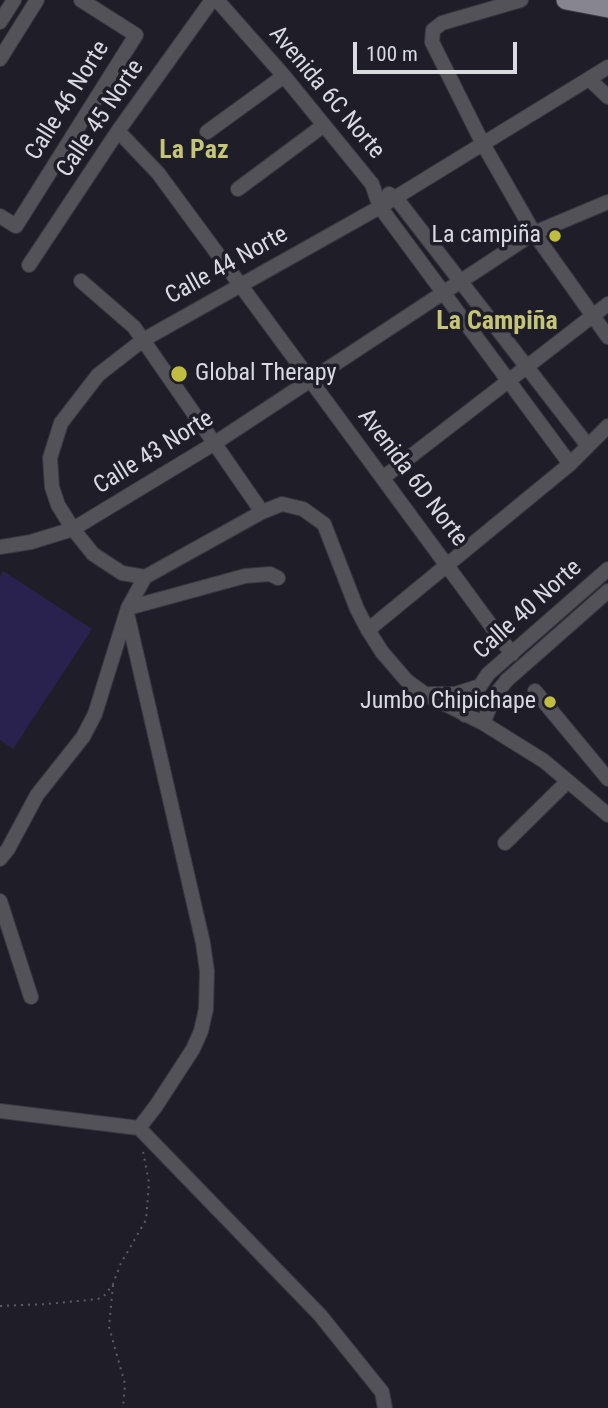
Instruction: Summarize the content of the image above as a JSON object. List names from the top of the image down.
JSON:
{
  "streets": {
    "street": [
      "Avenida 6C Norte",
      "Calle 46 Norte",
      "Calle 45 Norte",
      "Calle 44 Norte",
      "Calle 43 Norte",
      "Avenida 6D Norte",
      "Calle 40 Norte"
    ]
  },
  "crossings": [
    ["Avenida 6C Norte", "Calle 45 Norte"],
    ["Avenida 6C Norte", "Calle 44 Norte"],
    ["Avenida 6C Norte", "Calle 43 Norte"],
    ["Calle 45 Norte", "Avenida 6D Norte"],
    ["Calle 44 Norte", "Calle 43 Norte"],
    ["Calle 44 Norte", "Avenida 6D Norte"],
    ["Calle 43 Norte", "Avenida 6D Norte"],
    ["Avenida 6D Norte", "Calle 40 Norte"]
  ],
  "districts": ["La Paz", "La Campiña"],
  "places": ["La campiña", "Global Therapy", "Jumbo Chipichape"],
  "scale_bar": "100 m"
}
